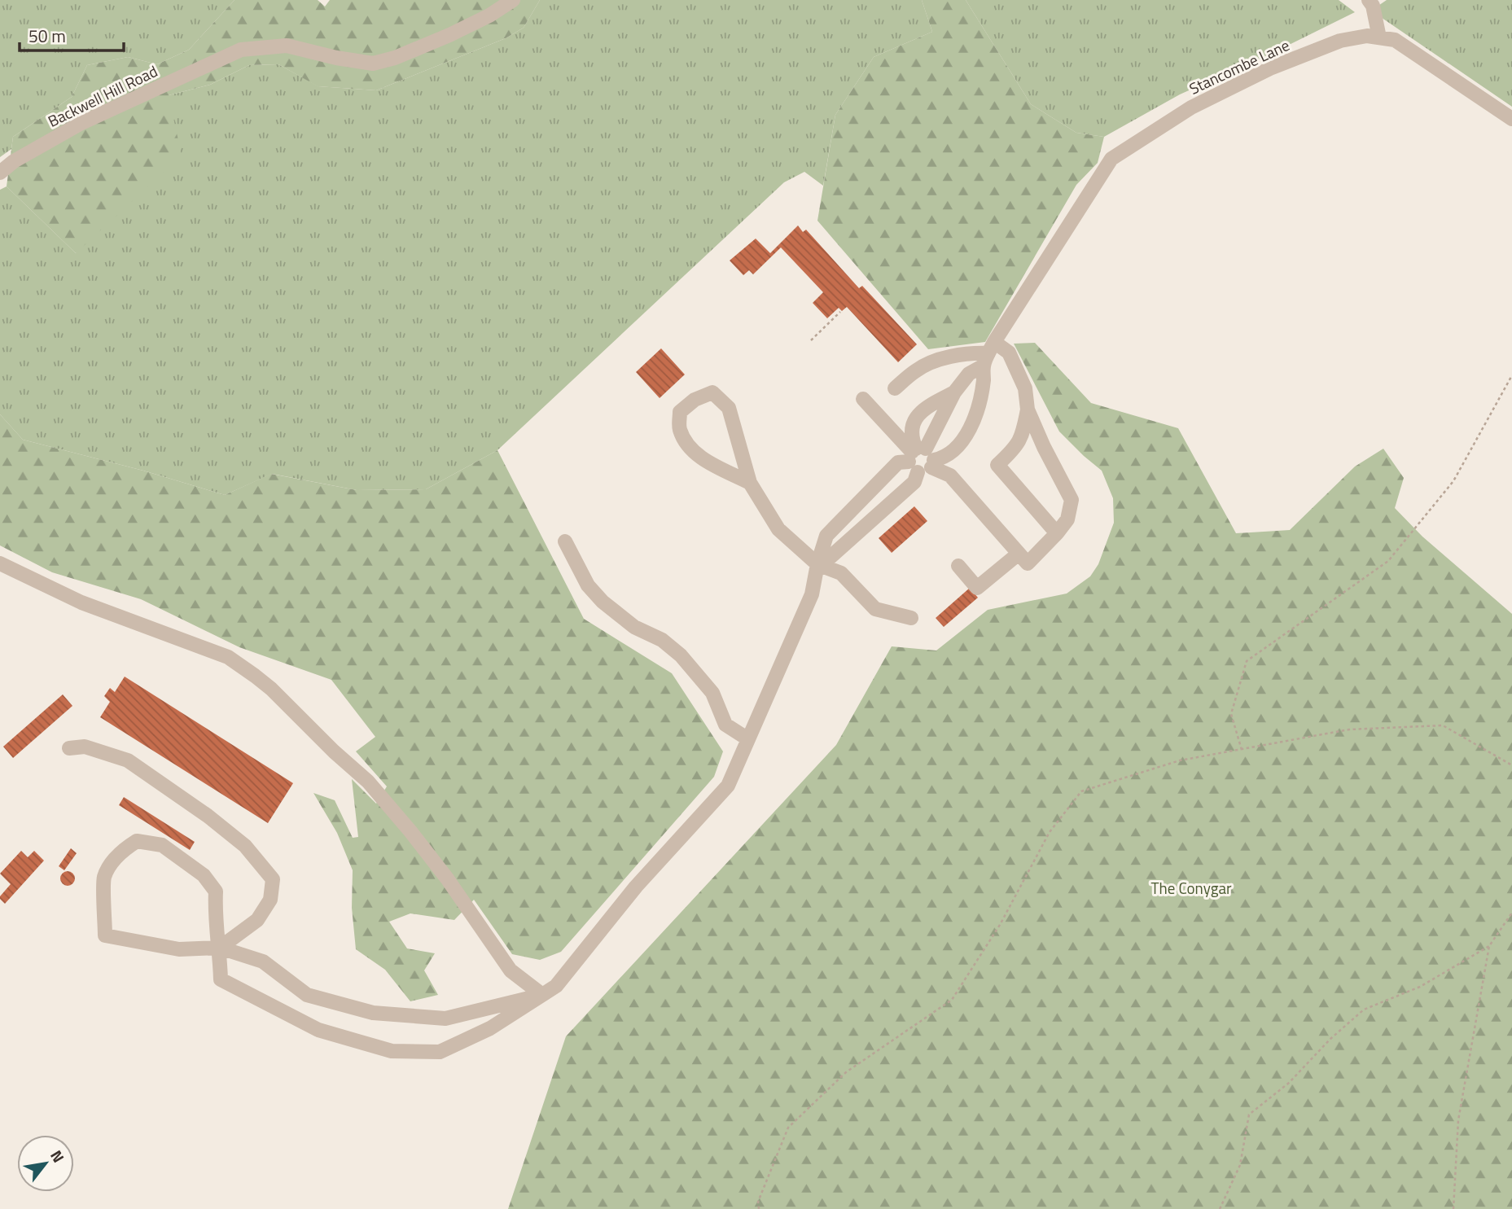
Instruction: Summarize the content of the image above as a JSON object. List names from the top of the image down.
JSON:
{
  "streets": {
    "street": ["Stancombe Lane", "Backwell Hill Road"]
  },
  "parks": ["The Conygar"],
  "scale_bar": "50 m",
  "north": "top right"
}
